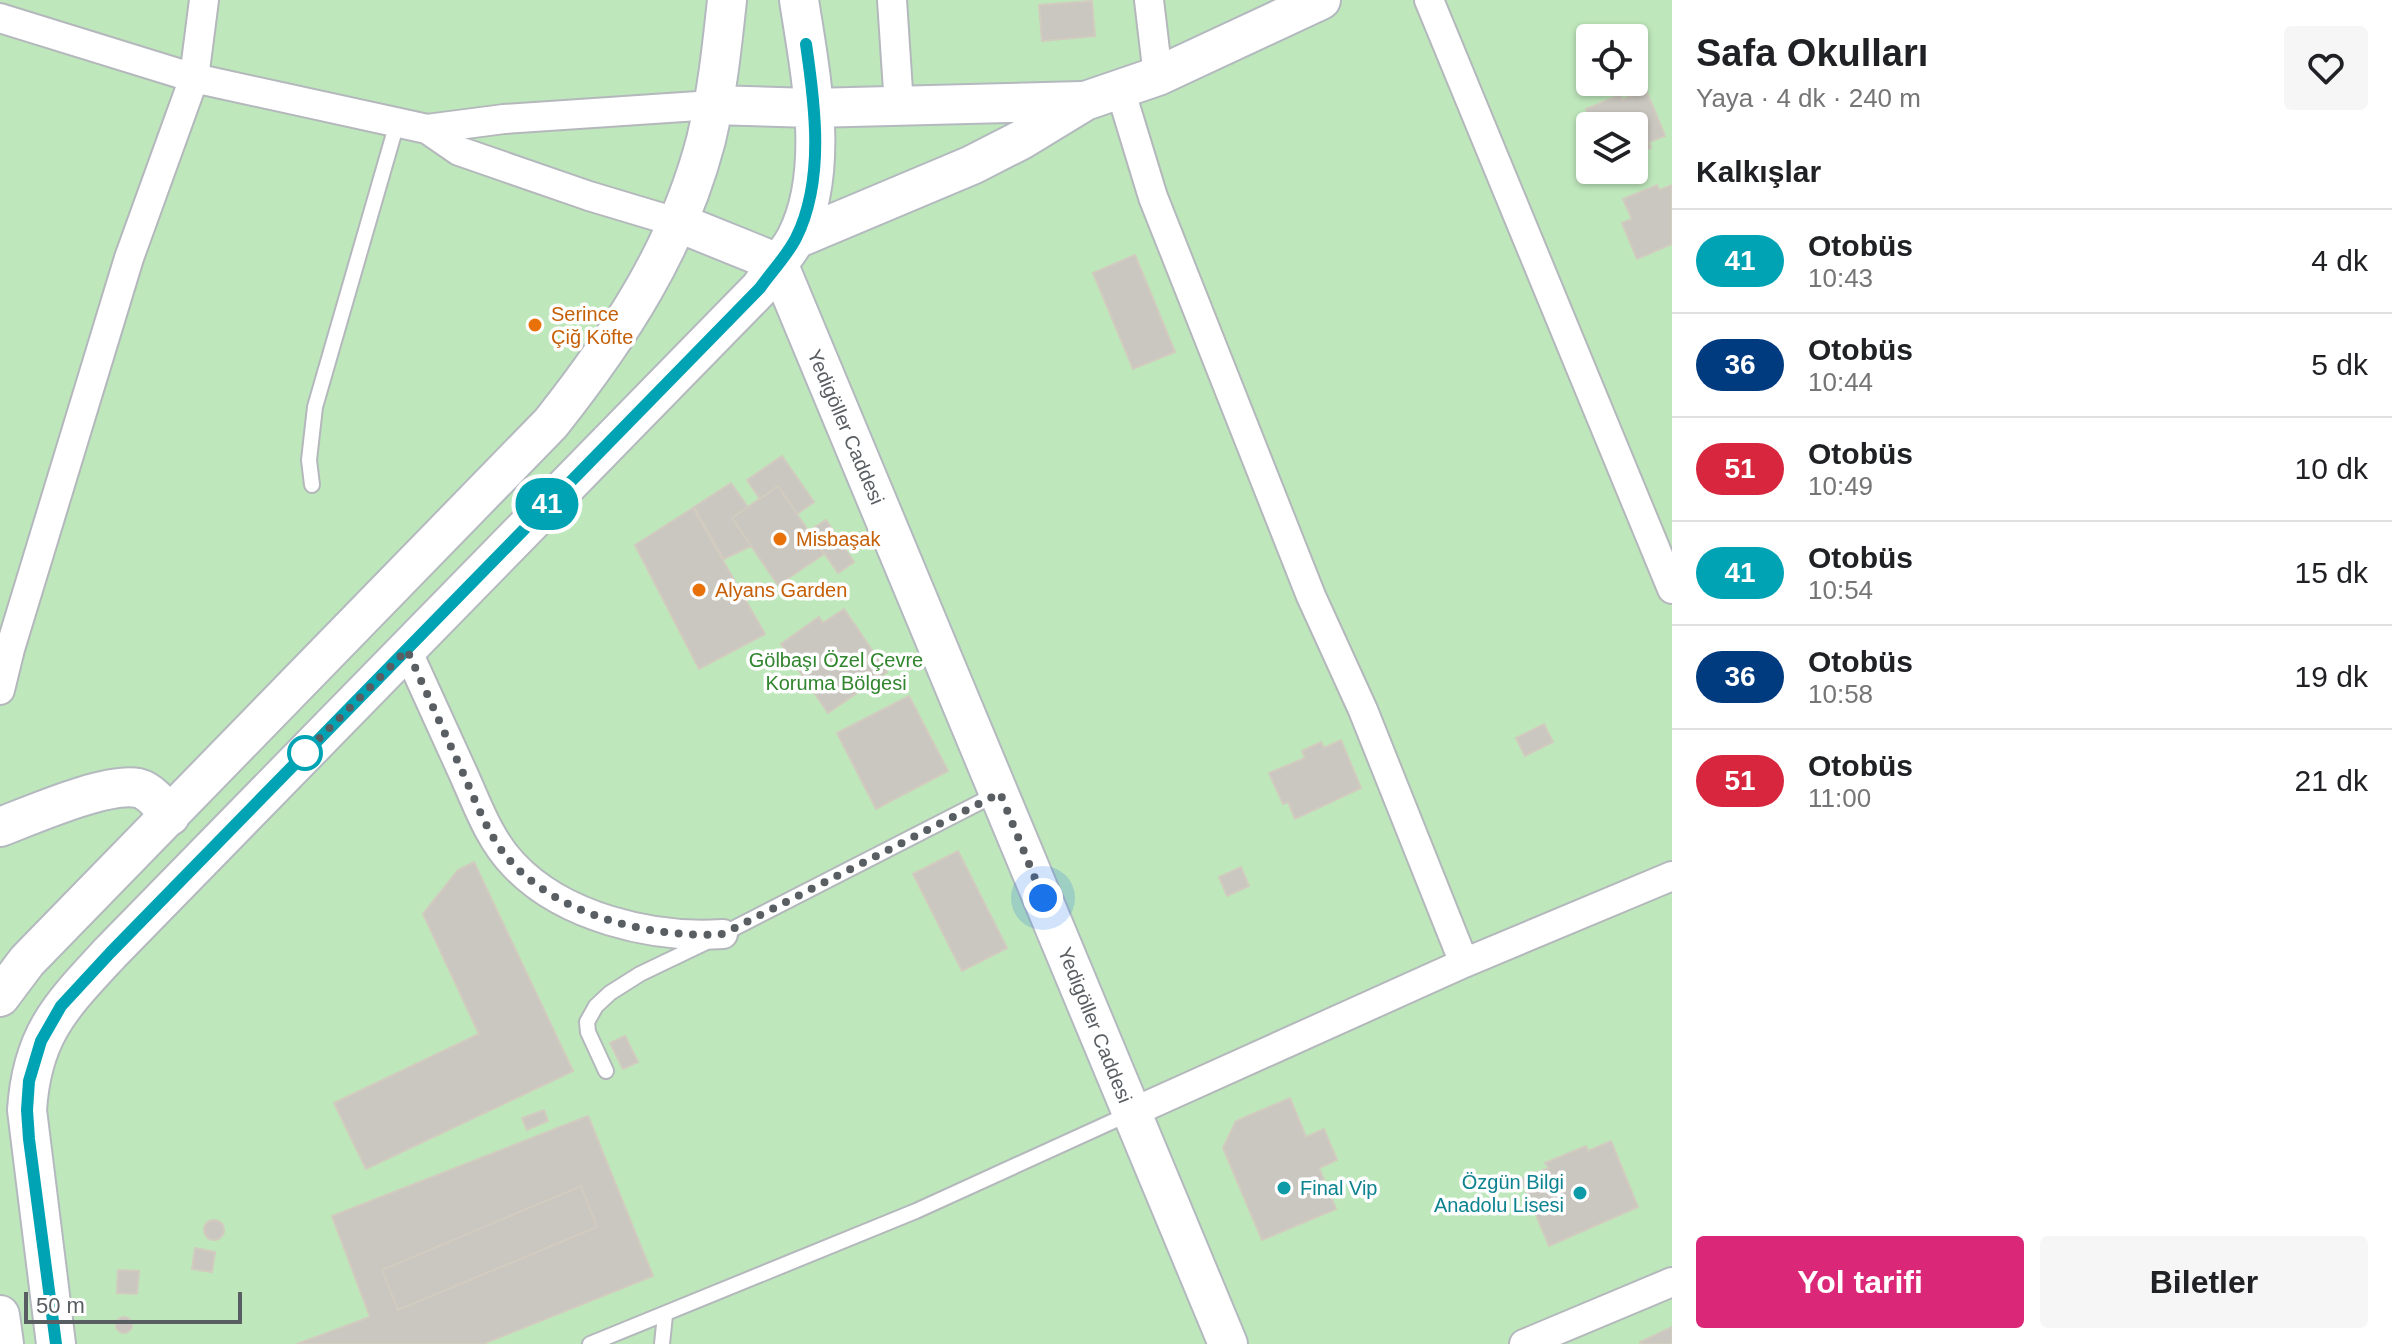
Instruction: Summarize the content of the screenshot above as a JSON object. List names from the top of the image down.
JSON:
{
  "streets": {
    "main road": ["Yedigöller Caddesi"]
  },
  "parks": ["Gölbaşı Özel Çevre Koruma Bölgesi"],
  "places": [
    "Serince Çiğ Köfte",
    "Misbaşak",
    "Alyans Garden",
    "Final Vip",
    "Özgün Bilgi Anadolu Lisesi"
  ],
  "lines": ["bus line 41"],
  "scale_bar": "50 m",
  "page": {
    "on_map": "41",
    "heading": [
      ["Safa Okulları", "Yaya · 4 dk · 240 m"],
      "Kalkışlar"
    ],
    "list": [
      {
        "mark": "41",
        "name": "Otobüs",
        "note": "10:43",
        "value": "4 dk"
      },
      {
        "mark": "36",
        "name": "Otobüs",
        "note": "10:44",
        "value": "5 dk"
      },
      {
        "mark": "51",
        "name": "Otobüs",
        "note": "10:49",
        "value": "10 dk"
      },
      {
        "mark": "41",
        "name": "Otobüs",
        "note": "10:54",
        "value": "15 dk"
      },
      {
        "mark": "36",
        "name": "Otobüs",
        "note": "10:58",
        "value": "19 dk"
      },
      {
        "mark": "51",
        "name": "Otobüs",
        "note": "11:00",
        "value": "21 dk"
      }
    ],
    "buttons": ["Yol tarifi", "Biletler"],
    "scale": "50 m"
  }
}
